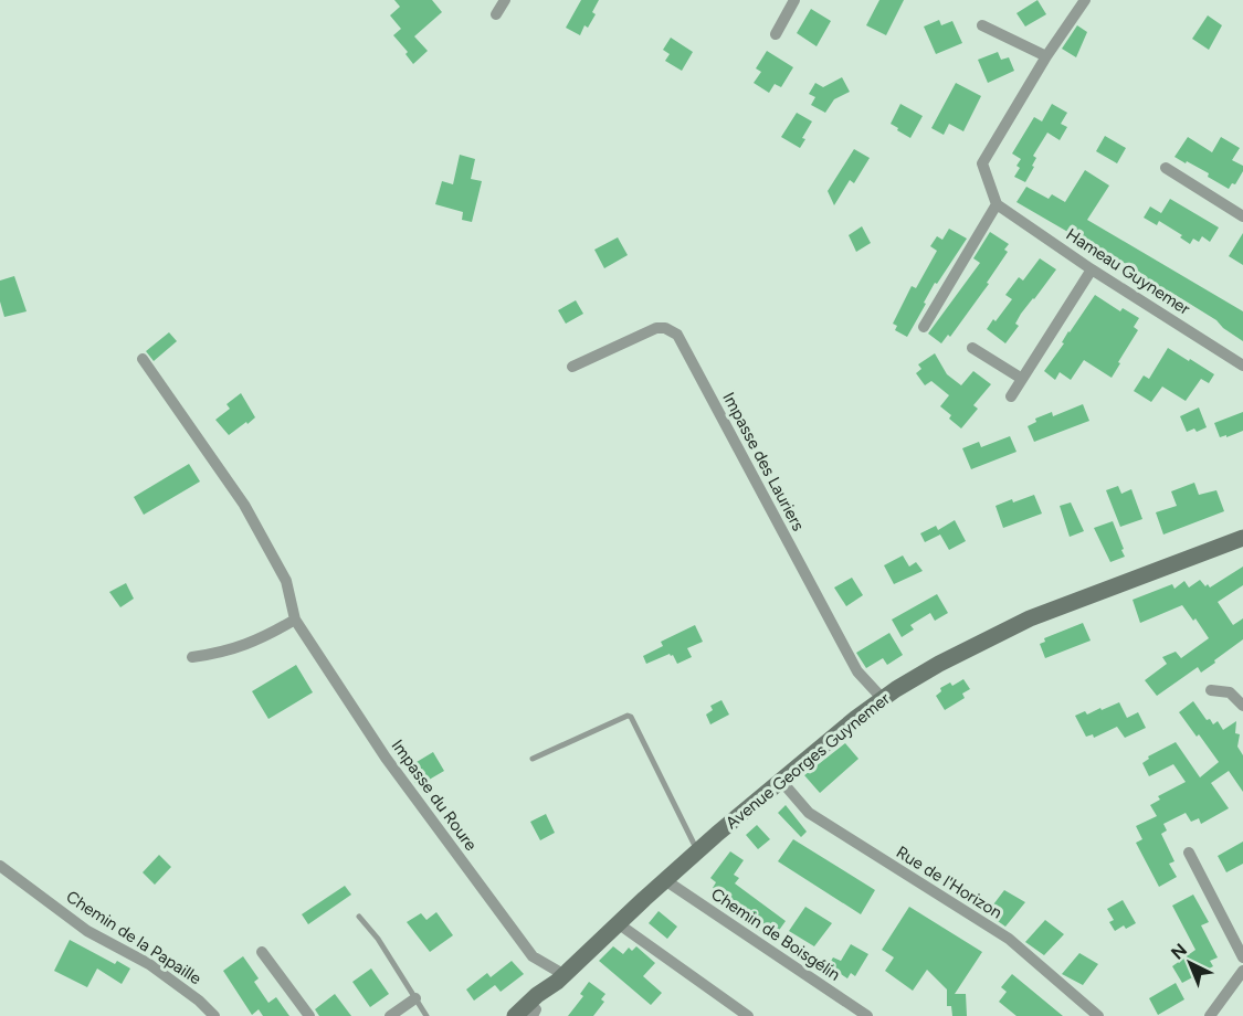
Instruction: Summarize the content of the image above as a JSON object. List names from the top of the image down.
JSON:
{
  "streets": {
    "main road": ["Avenue Georges Guynemer"],
    "street": [
      "Hameau Guynemer",
      "Impasse des Lauriers",
      "Impasse du Roure",
      "Rue de l'Horizon",
      "Chemin de Boisgélin",
      "Chemin de la Papaille"
    ]
  },
  "crossings": [
    ["Impasse des Lauriers", "Avenue Georges Guynemer"],
    ["Avenue Georges Guynemer", "Impasse du Roure"],
    ["Avenue Georges Guynemer", "Rue de l'Horizon"],
    ["Avenue Georges Guynemer", "Chemin de Boisgélin"]
  ],
  "north": "top left"
}
